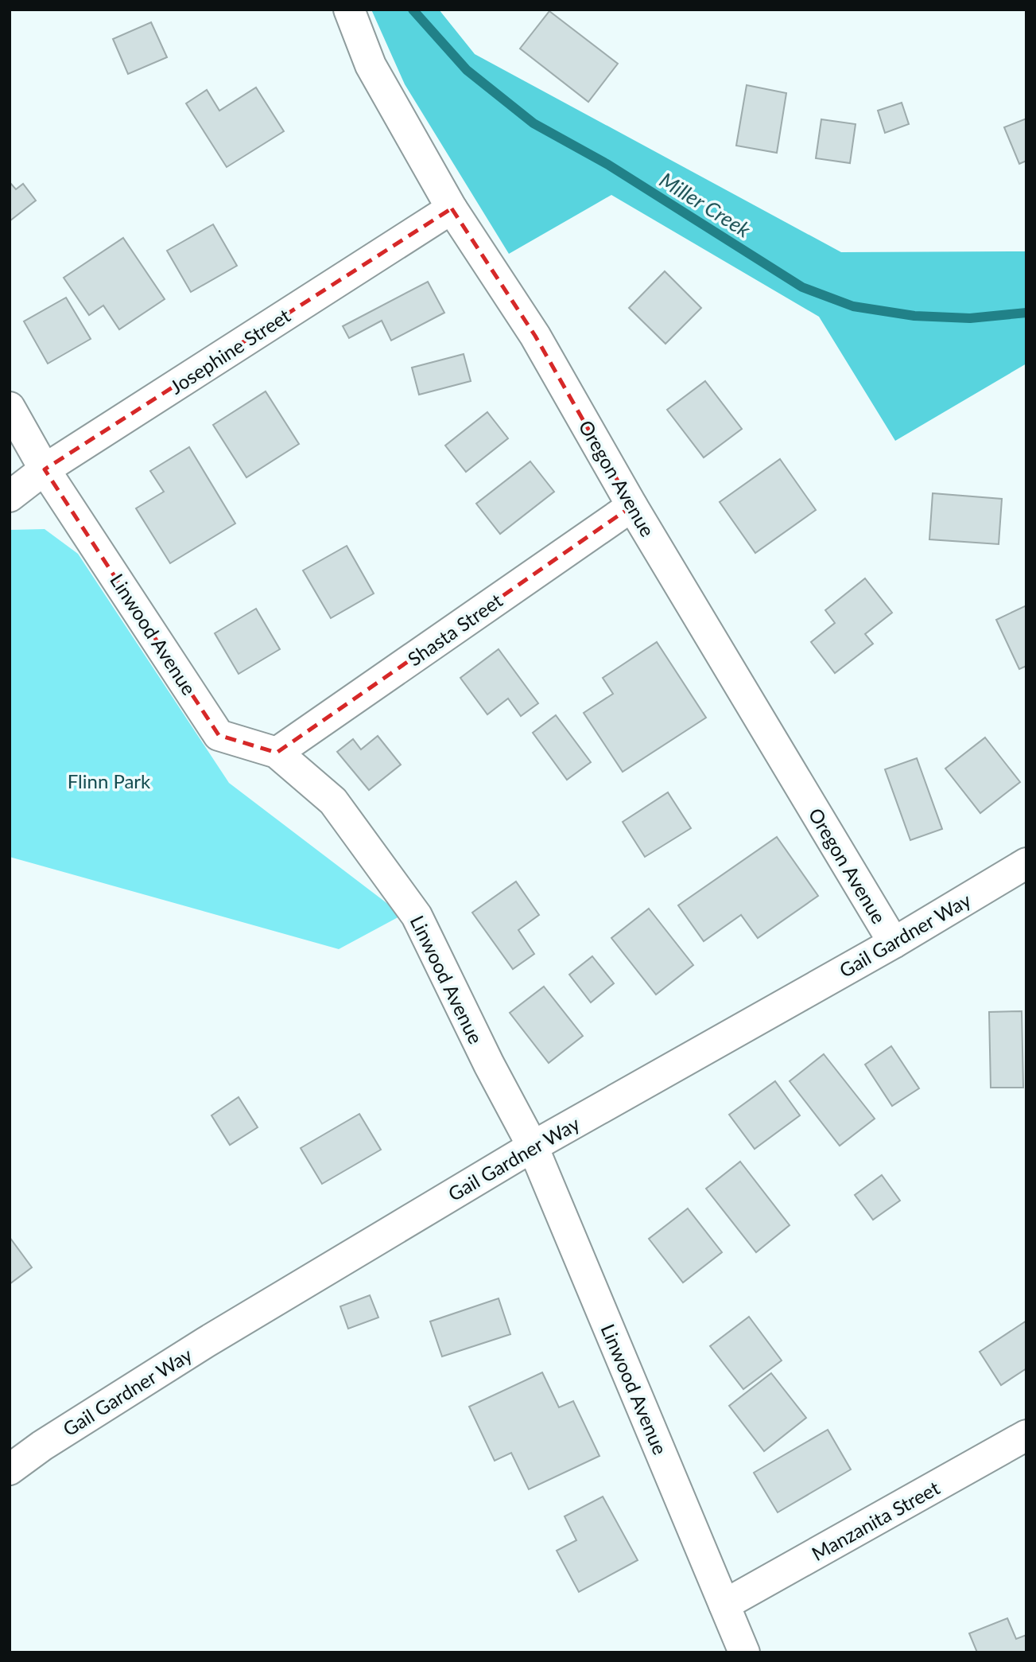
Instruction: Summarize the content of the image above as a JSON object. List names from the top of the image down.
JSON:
{
  "streets": {
    "street": [
      "Josephine Street",
      "Oregon Avenue",
      "Shasta Street",
      "Linwood Avenue",
      "Gail Gardner Way",
      "Manzanita Street"
    ]
  },
  "crossings": [
    ["Josephine Street", "Oregon Avenue"],
    ["Josephine Street", "Linwood Avenue"],
    ["Oregon Avenue", "Shasta Street"],
    ["Oregon Avenue", "Gail Gardner Way"],
    ["Shasta Street", "Linwood Avenue"],
    ["Linwood Avenue", "Gail Gardner Way"],
    ["Linwood Avenue", "Manzanita Street"]
  ],
  "water": ["Miller Creek"],
  "parks": ["Flinn Park"]
}
